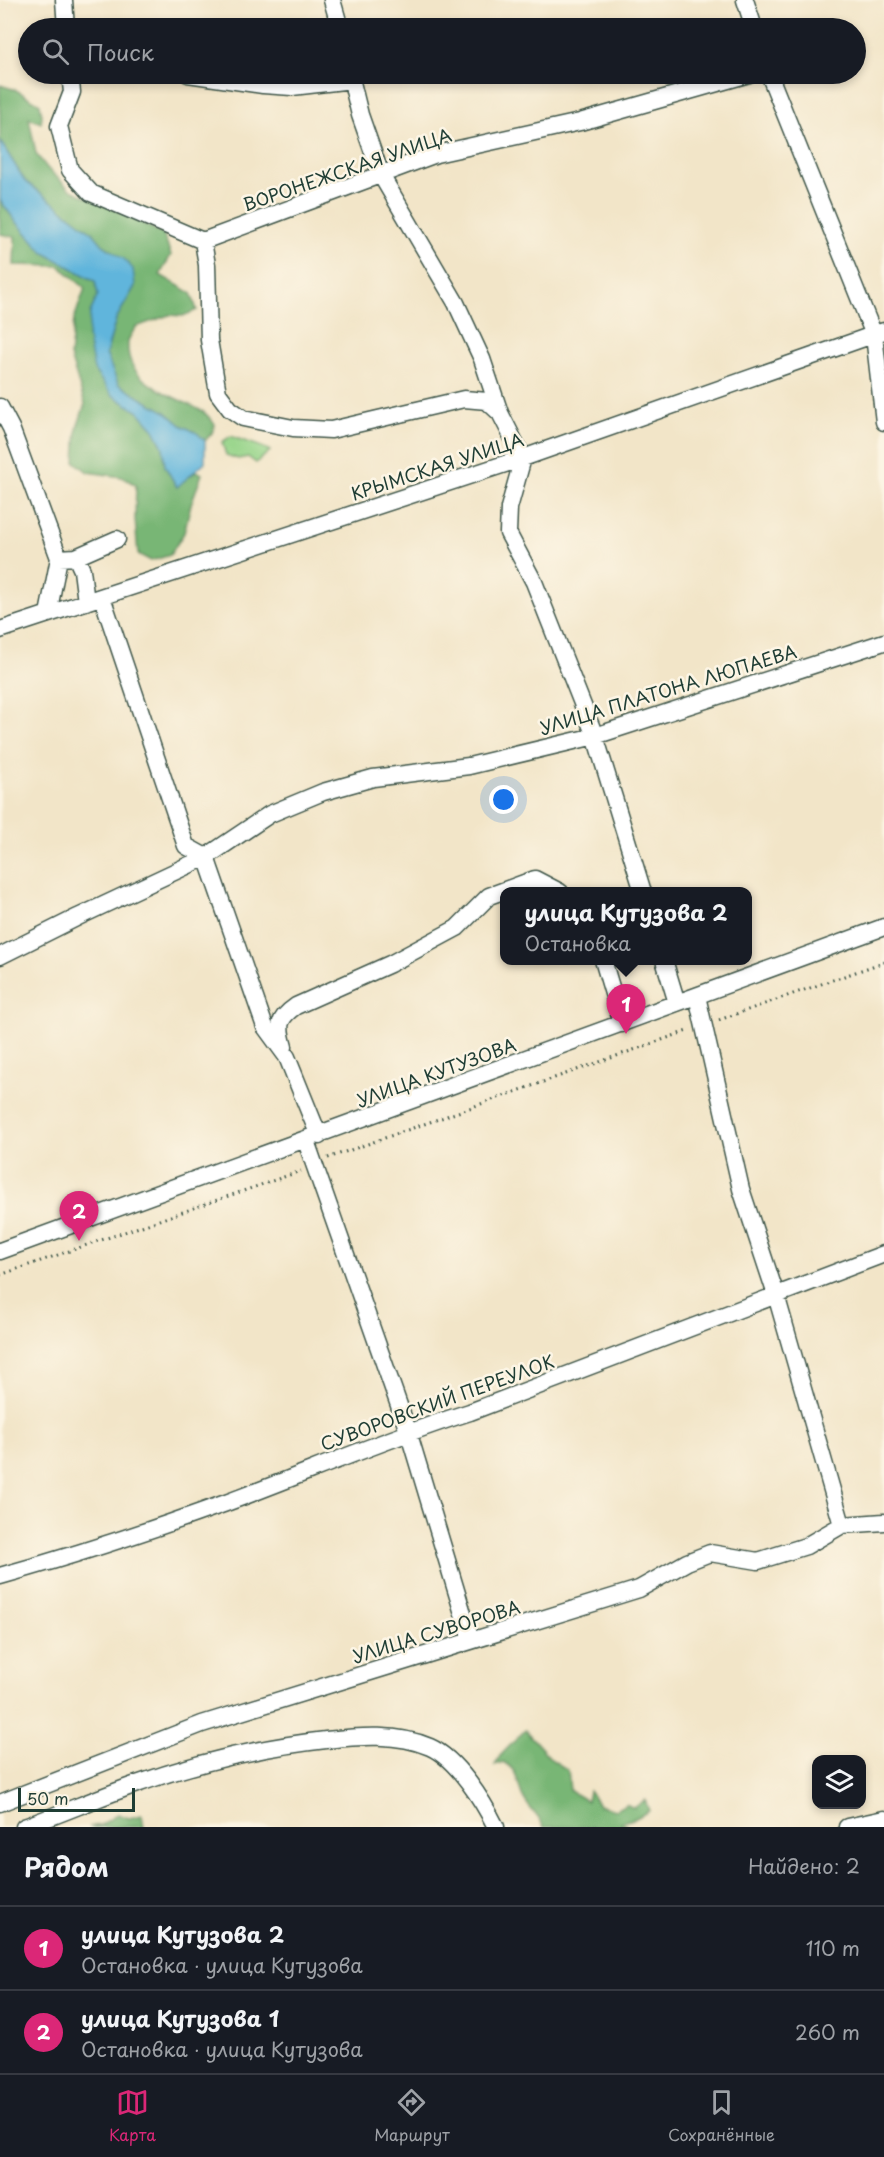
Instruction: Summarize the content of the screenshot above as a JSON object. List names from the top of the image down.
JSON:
{
  "streets": {
    "street": [
      "ВОРОНЕЖСКАЯ УЛИЦА",
      "КРЫМСКАЯ УЛИЦА",
      "УЛИЦА ПЛАТОНА ЛЮПАЕВА",
      "УЛИЦА КУТУЗОВА",
      "СУВОРОВСКИЙ ПЕРЕУЛОК",
      "УЛИЦА СУВОРОВА"
    ]
  },
  "scale_bar": "50 m",
  "page": {
    "search": "Поиск",
    "popup": ["улица Кутузова 2", "Остановка"],
    "pins": ["1", "2"],
    "scale": "50 m",
    "heading": ["Рядом", "Найдено: 2"],
    "list": [
      {
        "mark": "1",
        "name": "улица Кутузова 2",
        "note": "Остановка · улица Кутузова",
        "value": "110 m"
      },
      {
        "mark": "2",
        "name": "улица Кутузова 1",
        "note": "Остановка · улица Кутузова",
        "value": "260 m"
      }
    ],
    "nav": ["Карта", "Маршрут", "Сохранённые"]
  }
}
